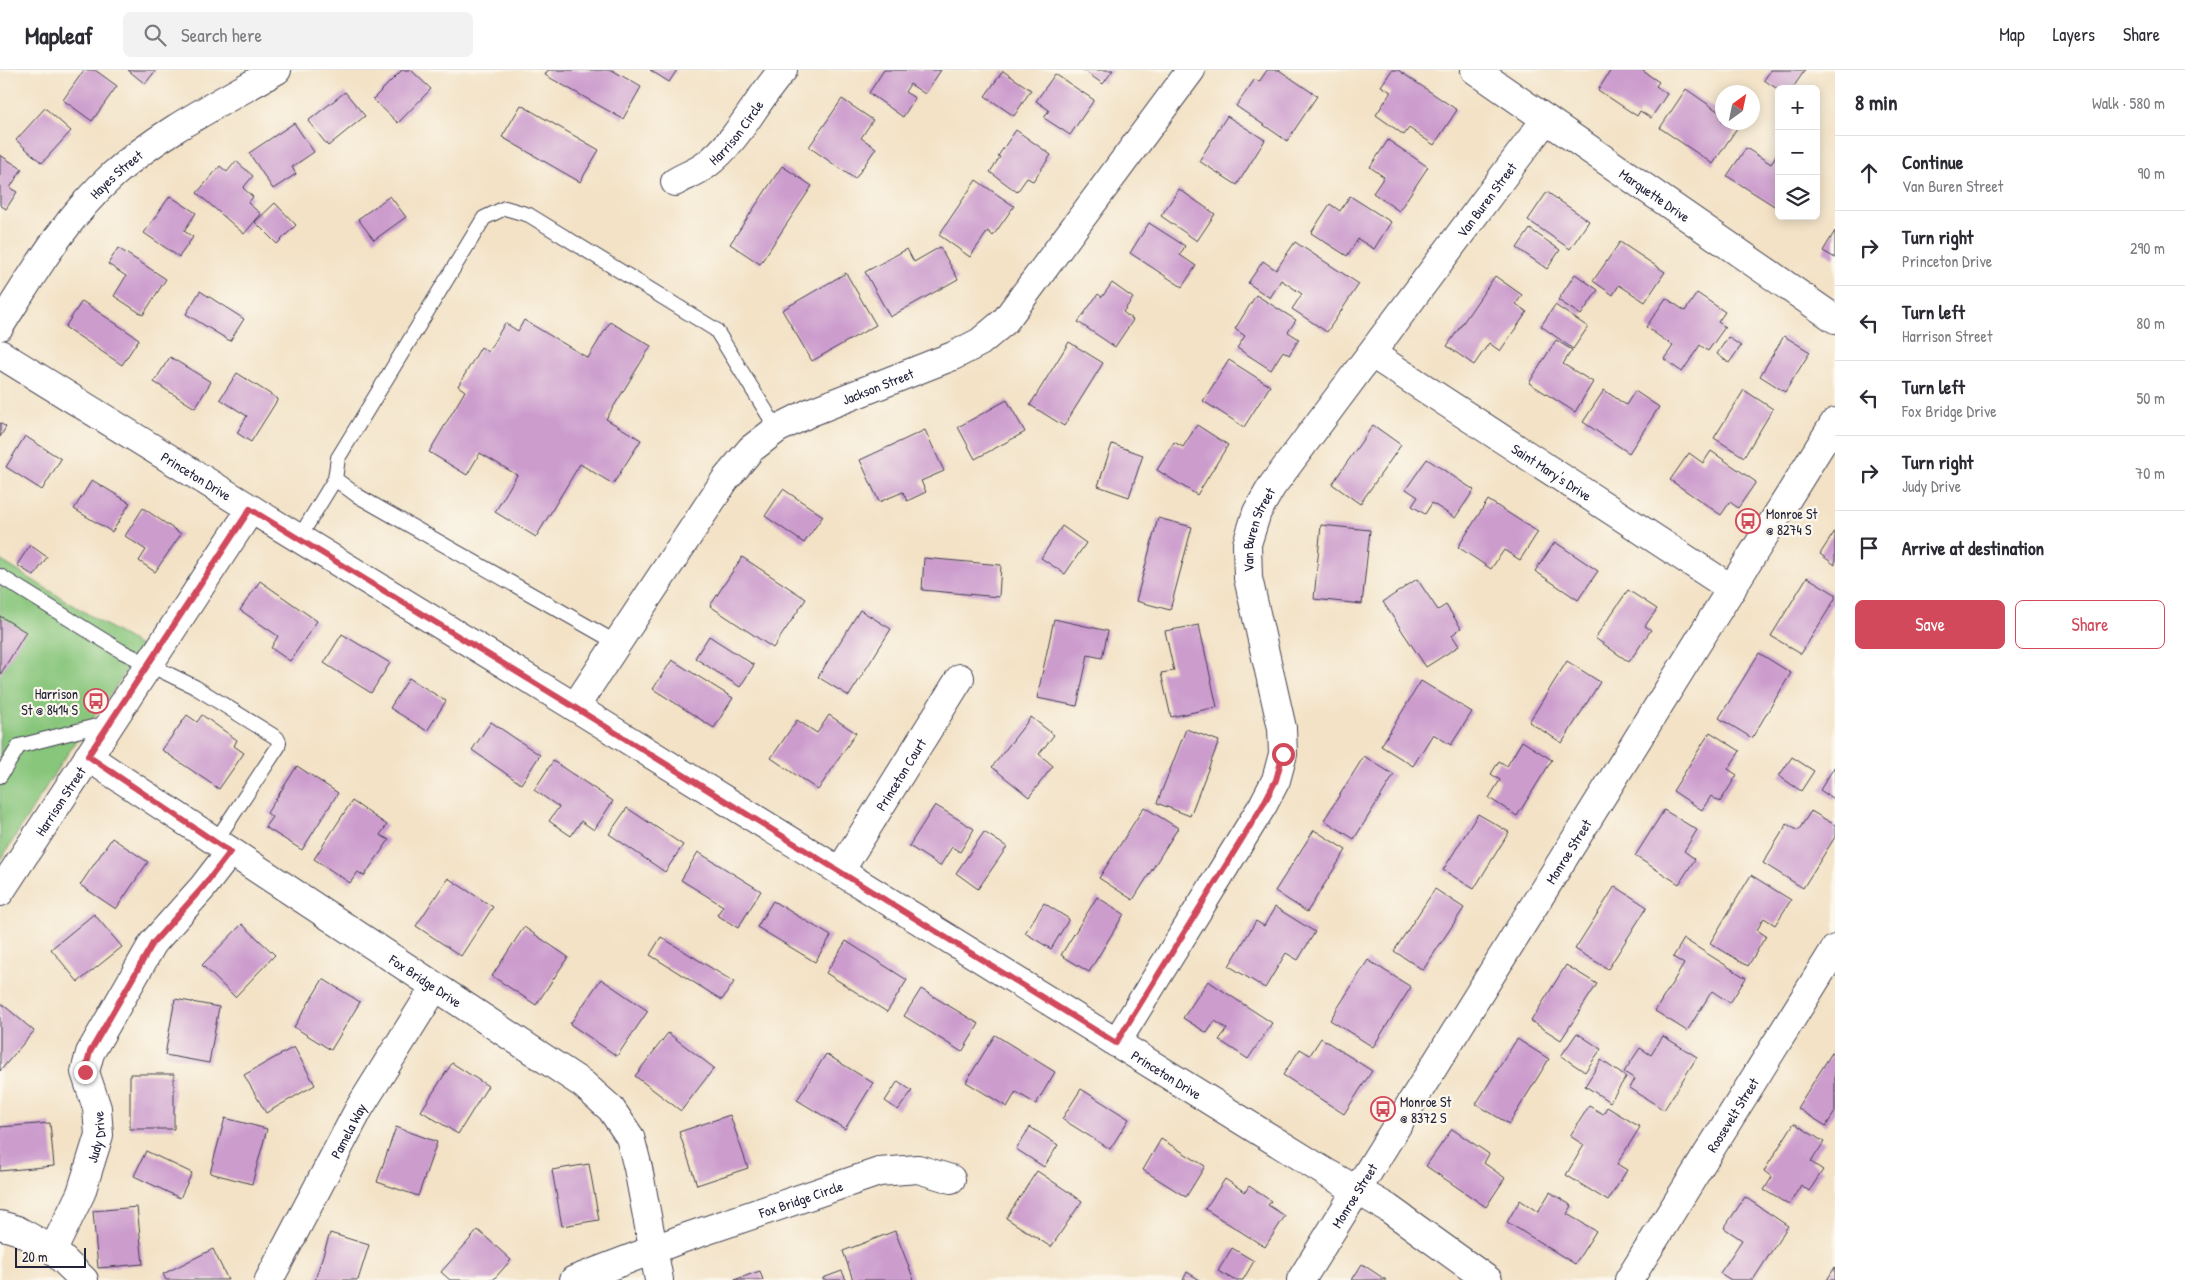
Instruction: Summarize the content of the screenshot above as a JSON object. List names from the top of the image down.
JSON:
{
  "streets": {
    "street": [
      "Harrison Circle",
      "Hayes Street",
      "Marquette Drive",
      "Van Buren Street",
      "Jackson Street",
      "Saint Mary's Drive",
      "Princeton Drive",
      "Princeton Court",
      "Harrison Street",
      "Monroe Street",
      "Fox Bridge Drive",
      "Roosevelt Street",
      "Pamela Way",
      "Judy Drive",
      "Fox Bridge Circle"
    ]
  },
  "crossings": [
    ["Marquette Drive", "Van Buren Street"],
    ["Van Buren Street", "Saint Mary's Drive"],
    ["Van Buren Street", "Princeton Drive"],
    ["Jackson Street", "Princeton Drive"],
    ["Saint Mary's Drive", "Monroe Street"],
    ["Princeton Drive", "Princeton Court"],
    ["Princeton Drive", "Harrison Street"],
    ["Princeton Drive", "Monroe Street"],
    ["Harrison Street", "Fox Bridge Drive"],
    ["Fox Bridge Drive", "Pamela Way"],
    ["Fox Bridge Drive", "Judy Drive"],
    ["Fox Bridge Drive", "Fox Bridge Circle"]
  ],
  "places": {
    "bus stop": ["Monroe St @ 8274 S", "Harrison St @ 8414 S", "Monroe St @ 8372 S"]
  },
  "scale_bar": "20 m",
  "north": "top right",
  "page": {
    "header": "Mapleaf",
    "search": "Search here",
    "nav": ["Map", "Layers", "Share"],
    "heading": ["8 min", "Walk · 580 m"],
    "map_buttons": ["+", "−"],
    "list": [
      ["Continue", "Van Buren Street", "90 m"],
      ["Turn right", "Princeton Drive", "290 m"],
      ["Turn left", "Harrison Street", "80 m"],
      ["Turn left", "Fox Bridge Drive", "50 m"],
      ["Turn right", "Judy Drive", "70 m"],
      "Arrive at destination"
    ],
    "buttons": ["Save", "Share"],
    "scale": "20 m"
  }
}
